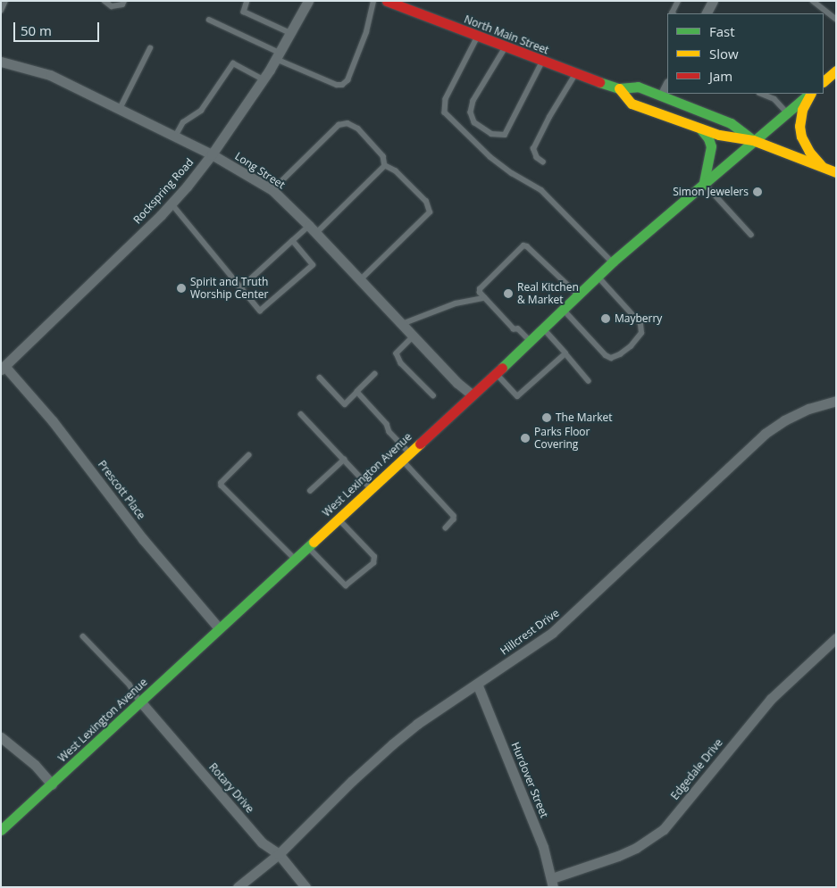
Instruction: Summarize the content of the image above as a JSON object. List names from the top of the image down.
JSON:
{
  "streets": {
    "street": [
      "North Main Street",
      "Long Street",
      "Rockspring Road",
      "West Lexington Avenue",
      "Prescott Place",
      "Hillcrest Drive",
      "Edgedale Drive",
      "Hurdover Street",
      "Rotary Drive"
    ]
  },
  "crossings": [
    ["North Main Street", "West Lexington Avenue"],
    ["Long Street", "Rockspring Road"],
    ["Long Street", "West Lexington Avenue"],
    ["Rockspring Road", "Prescott Place"],
    ["West Lexington Avenue", "Prescott Place"],
    ["West Lexington Avenue", "Rotary Drive"],
    ["Hillcrest Drive", "Hurdover Street"],
    ["Hillcrest Drive", "Rotary Drive"],
    ["Edgedale Drive", "Hurdover Street"]
  ],
  "places": [
    "Simon Jewelers",
    "Spirit and Truth Worship Center",
    "Real Kitchen & Market",
    "Mayberry",
    "The Market",
    "Parks Floor Covering"
  ],
  "legend": ["Fast", "Slow", "Jam"],
  "scale_bar": "50 m"
}
